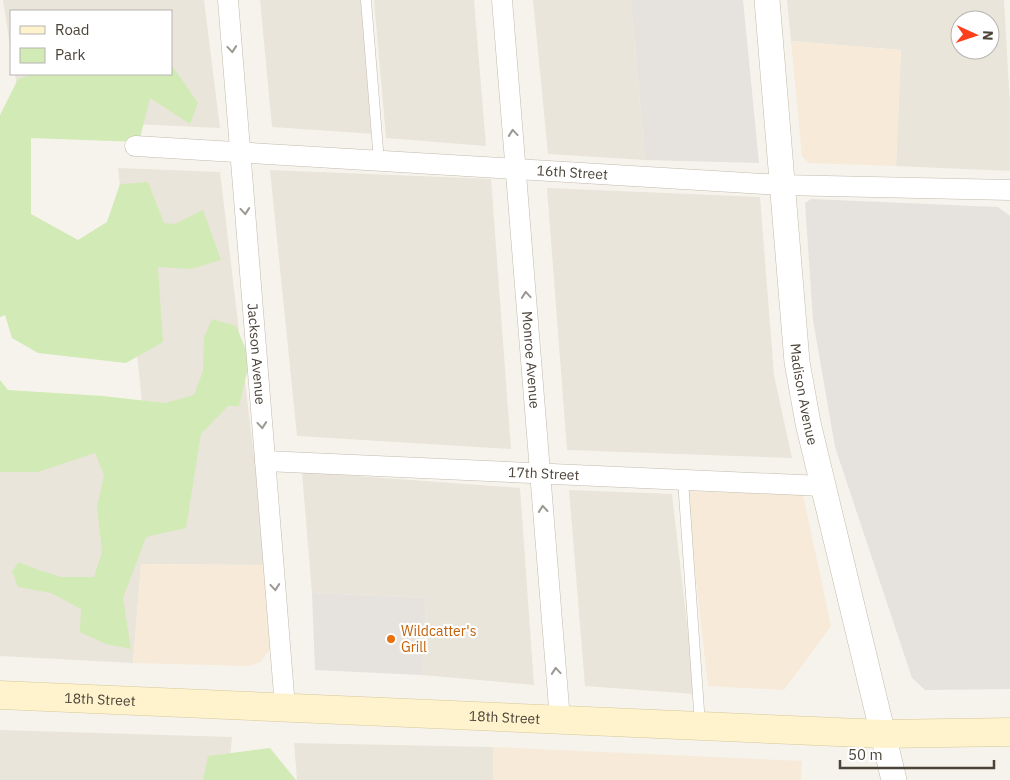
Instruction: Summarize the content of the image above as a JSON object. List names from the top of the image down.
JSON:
{
  "streets": {
    "main road": ["18th Street"],
    "street": [
      "16th Street",
      "Jackson Avenue",
      "Monroe Avenue",
      "Madison Avenue",
      "17th Street"
    ]
  },
  "crossings": [
    ["16th Street", "Jackson Avenue"],
    ["16th Street", "Monroe Avenue"],
    ["16th Street", "Madison Avenue"],
    ["Jackson Avenue", "17th Street"],
    ["Jackson Avenue", "18th Street"],
    ["Monroe Avenue", "17th Street"],
    ["Monroe Avenue", "18th Street"],
    ["Madison Avenue", "17th Street"],
    ["Madison Avenue", "18th Street"]
  ],
  "one_way": ["Jackson Avenue", "Monroe Avenue"],
  "places": ["Wildcatter's Grill"],
  "legend": ["Road", "Park"],
  "scale_bar": "50 m",
  "north": "right"
}
